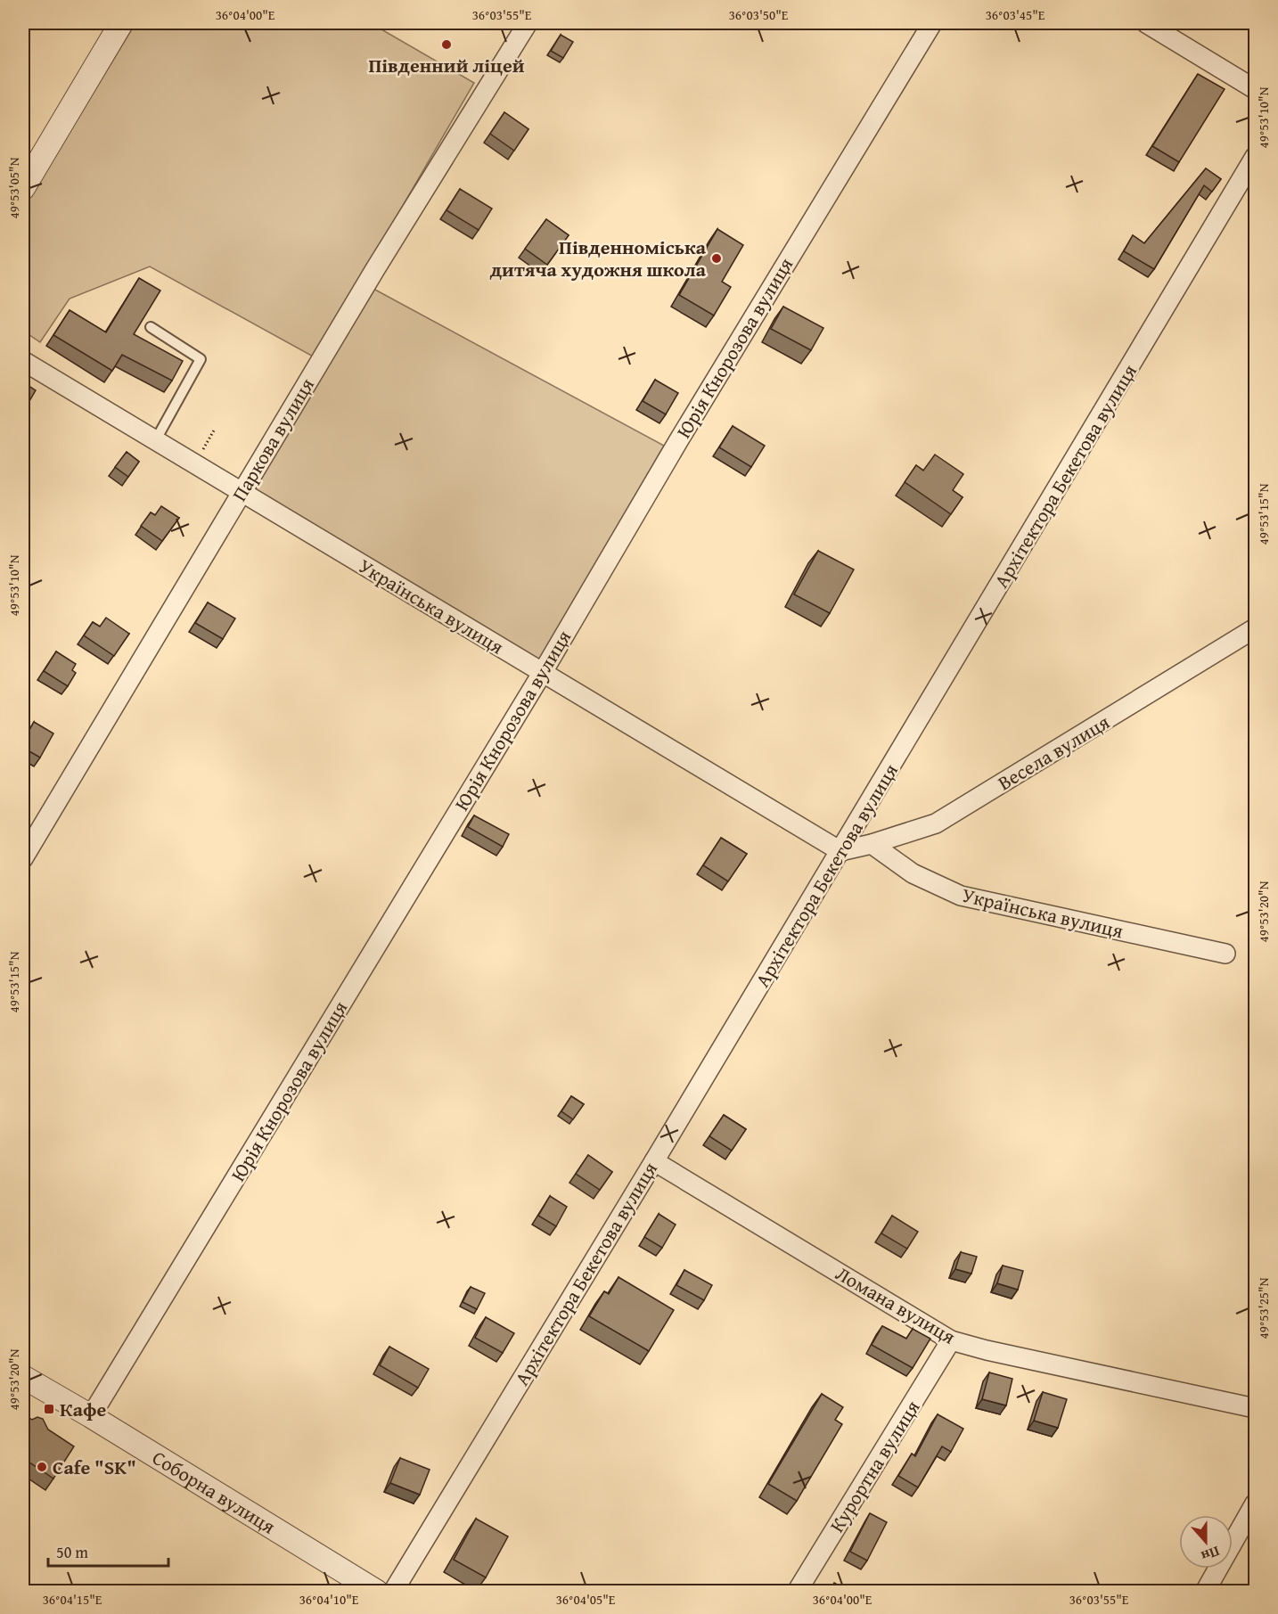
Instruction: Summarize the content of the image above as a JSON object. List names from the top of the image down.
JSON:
{
  "streets": {
    "street": [
      "Юрія Кнорозова вулиця",
      "Паркова вулиця",
      "Архітектора Бекетова вулиця",
      "Українська вулиця",
      "Весела вулиця",
      "Ломана вулиця",
      "Курортна вулиця",
      "Соборна вулиця"
    ]
  },
  "crossings": [
    ["Юрія Кнорозова вулиця", "Українська вулиця"],
    ["Юрія Кнорозова вулиця", "Соборна вулиця"],
    ["Паркова вулиця", "Українська вулиця"],
    ["Архітектора Бекетова вулиця", "Українська вулиця"],
    ["Архітектора Бекетова вулиця", "Весела вулиця"],
    ["Архітектора Бекетова вулиця", "Ломана вулиця"],
    ["Українська вулиця", "Весела вулиця"],
    ["Ломана вулиця", "Курортна вулиця"]
  ],
  "places": {
    "other": ["Південний ліцей", "Південноміська дитяча художня школа", "Cafe \"SK\""],
    "transit": ["Кафе"]
  },
  "scale_bar": "50 m",
  "north": "bottom",
  "coordinates": [
    "36°04'00\"E",
    "36°03'55\"E",
    "36°03'50\"E",
    "36°03'45\"E",
    "49°53'10\"N",
    "49°53'05\"N",
    "49°53'15\"N",
    "49°53'20\"N",
    "49°53'25\"N",
    "36°04'15\"E",
    "36°04'10\"E",
    "36°04'05\"E"
  ]
}
